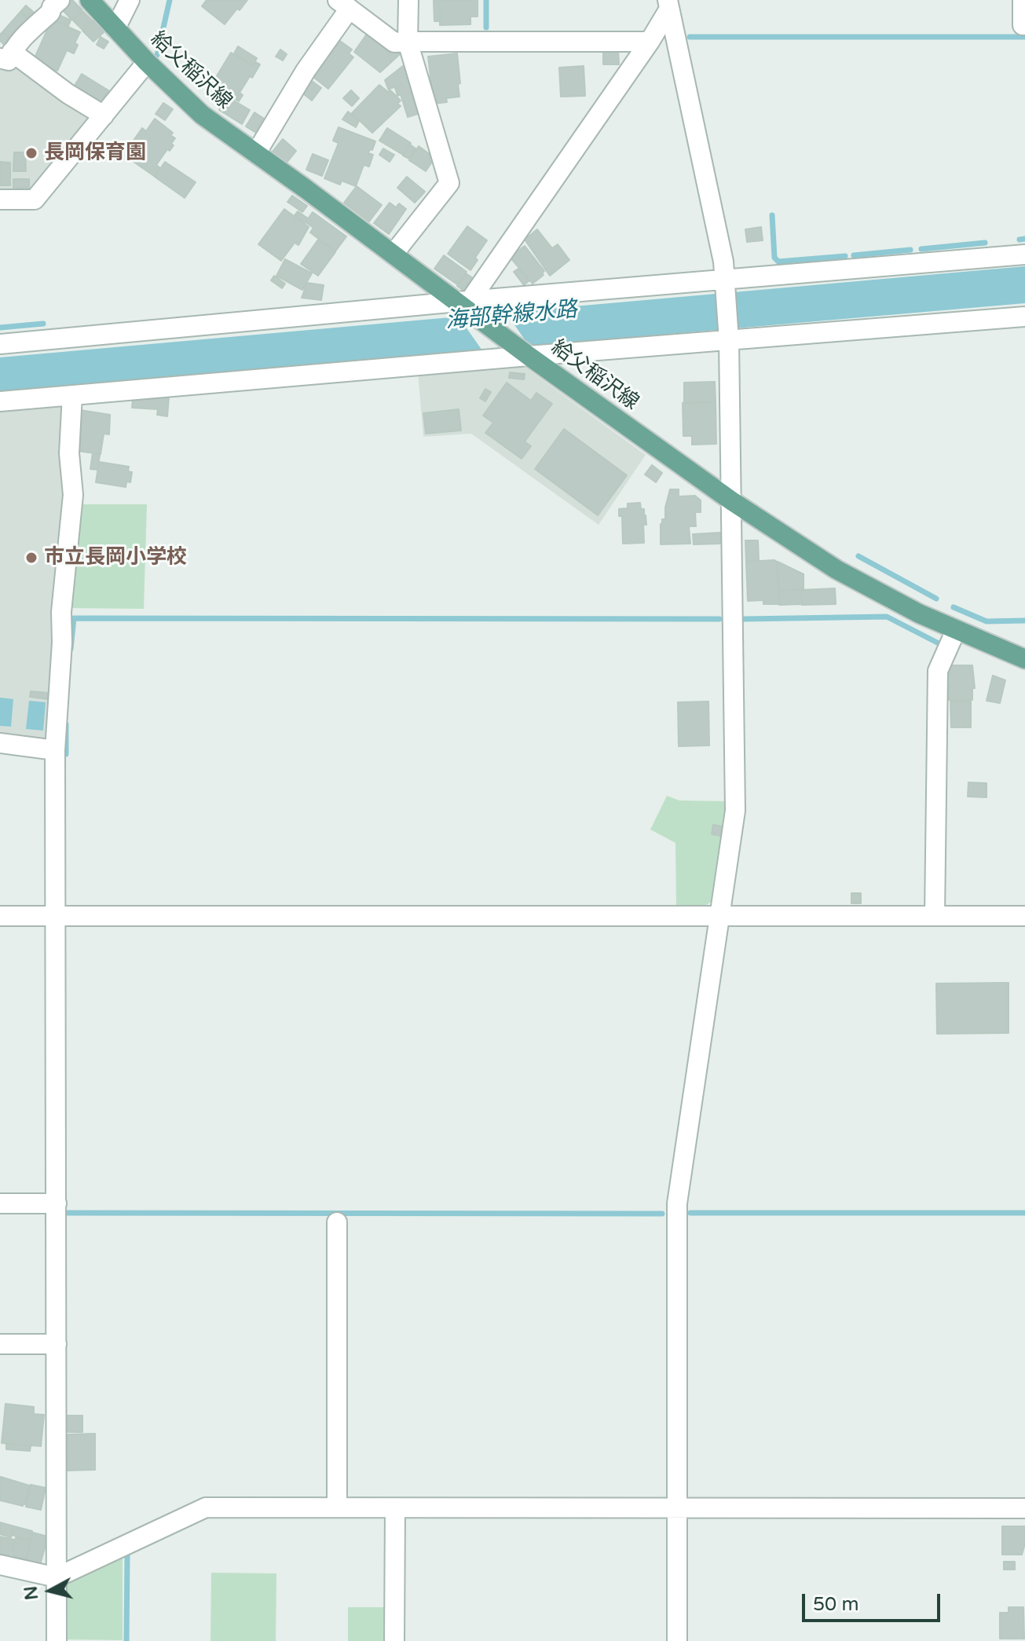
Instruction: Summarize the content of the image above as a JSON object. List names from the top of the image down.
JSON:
{
  "streets": {
    "main road": ["給父稲沢線"]
  },
  "water": ["海部幹線水路"],
  "places": ["長岡保育園", "市立長岡小学校"],
  "scale_bar": "50 m",
  "north": "left"
}
